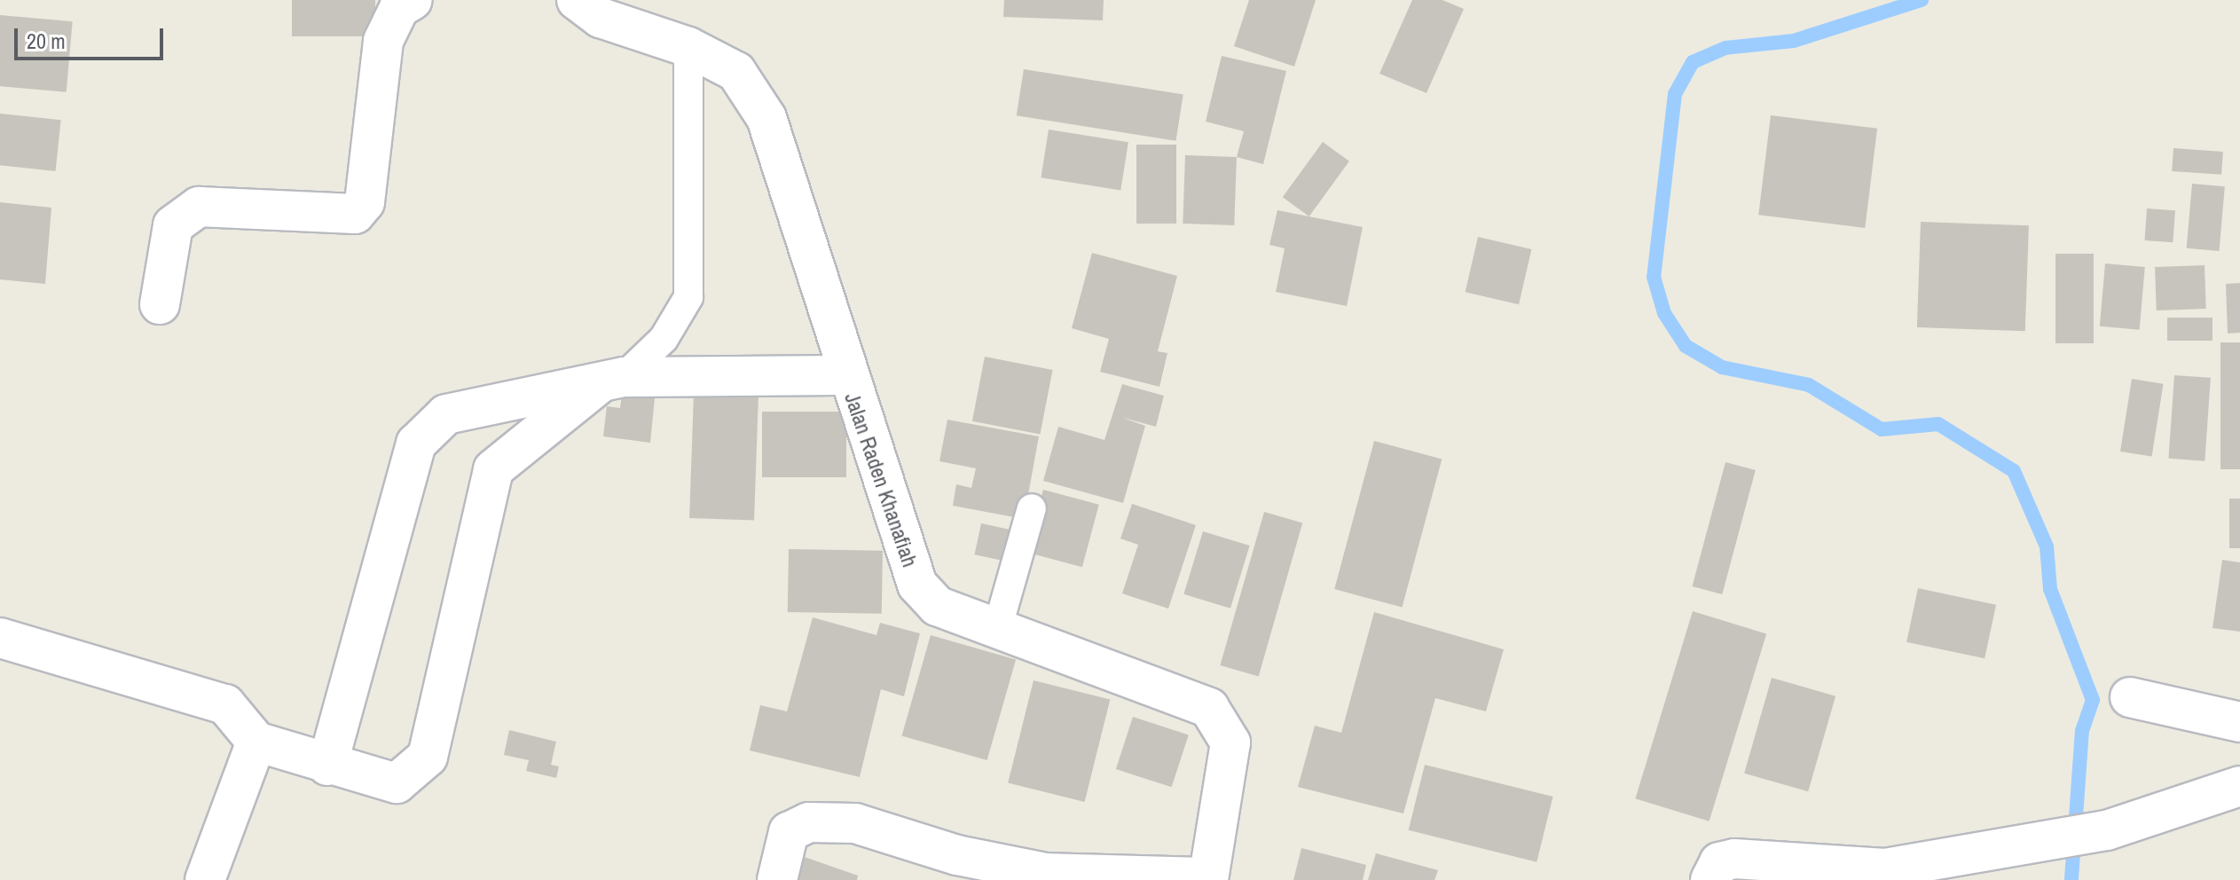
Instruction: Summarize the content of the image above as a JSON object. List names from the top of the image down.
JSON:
{
  "streets": {
    "street": ["Jalan Raden Khanafiah"]
  },
  "scale_bar": "20 m"
}
